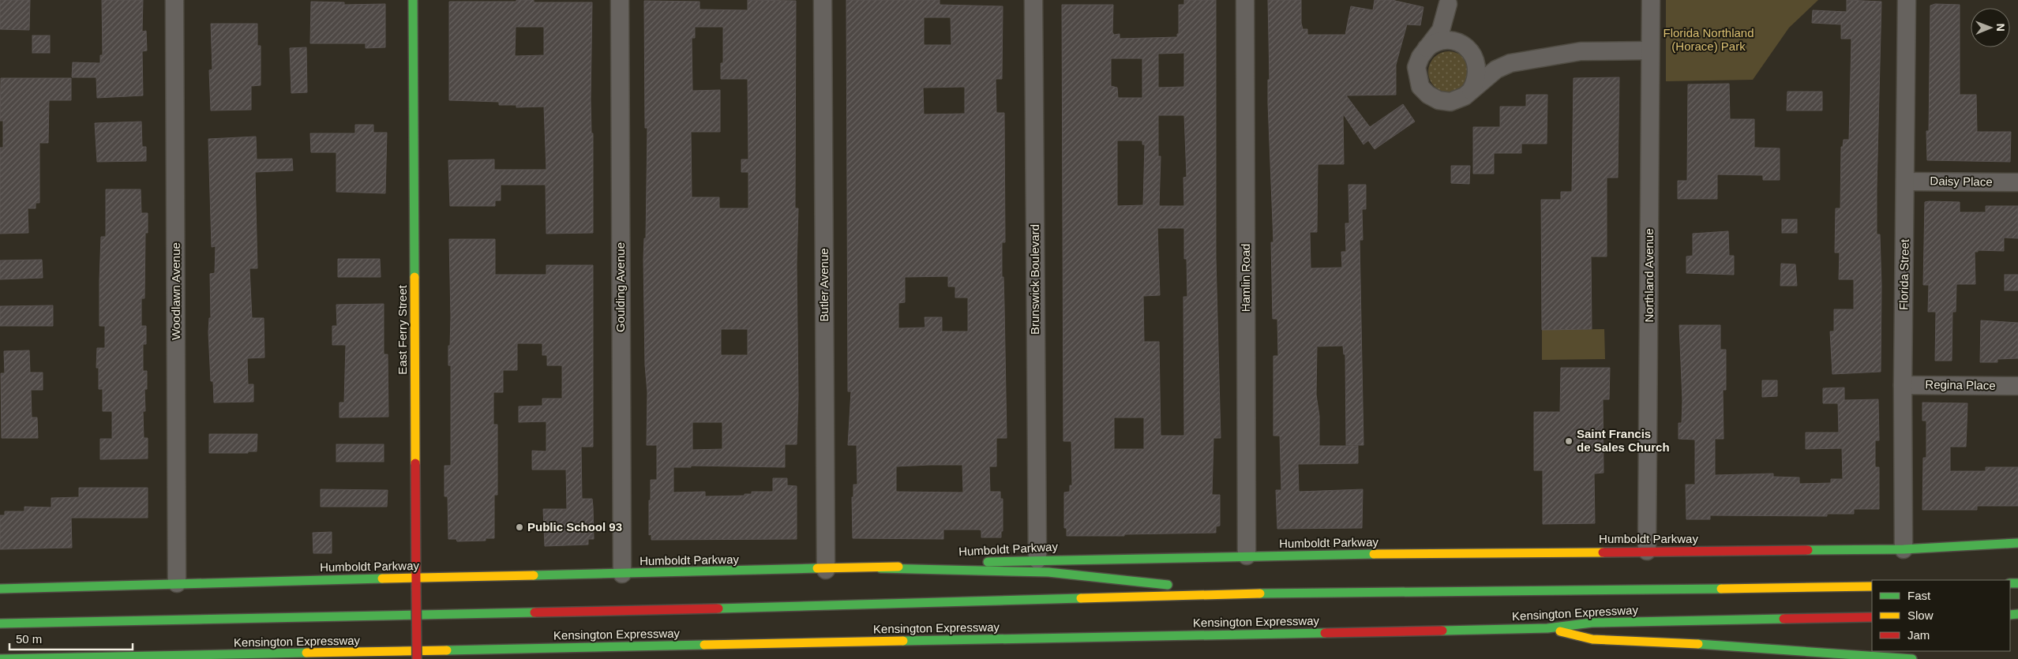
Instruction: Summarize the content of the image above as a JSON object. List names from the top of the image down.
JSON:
{
  "streets": {
    "main road": ["East Ferry Street", "Humboldt Parkway", "Kensington Expressway"],
    "street": [
      "Daisy Place",
      "Florida Street",
      "Northland Avenue",
      "Hamlin Road",
      "Brunswick Boulevard",
      "Butler Avenue",
      "Goulding Avenue",
      "Woodlawn Avenue",
      "Regina Place"
    ]
  },
  "crossings": [
    ["Daisy Place", "Florida Street"],
    ["Florida Street", "Regina Place"],
    ["Florida Street", "Humboldt Parkway"],
    ["Northland Avenue", "Humboldt Parkway"],
    ["Hamlin Road", "Humboldt Parkway"],
    ["Brunswick Boulevard", "Humboldt Parkway"],
    ["Butler Avenue", "Humboldt Parkway"],
    ["Goulding Avenue", "Humboldt Parkway"],
    ["Woodlawn Avenue", "Humboldt Parkway"],
    ["East Ferry Street", "Humboldt Parkway"]
  ],
  "parks": ["Florida Northland (Horace) Park"],
  "places": ["Saint Francis de Sales Church", "Public School 93"],
  "legend": ["Fast", "Slow", "Jam"],
  "scale_bar": "50 m",
  "north": "right"
}
